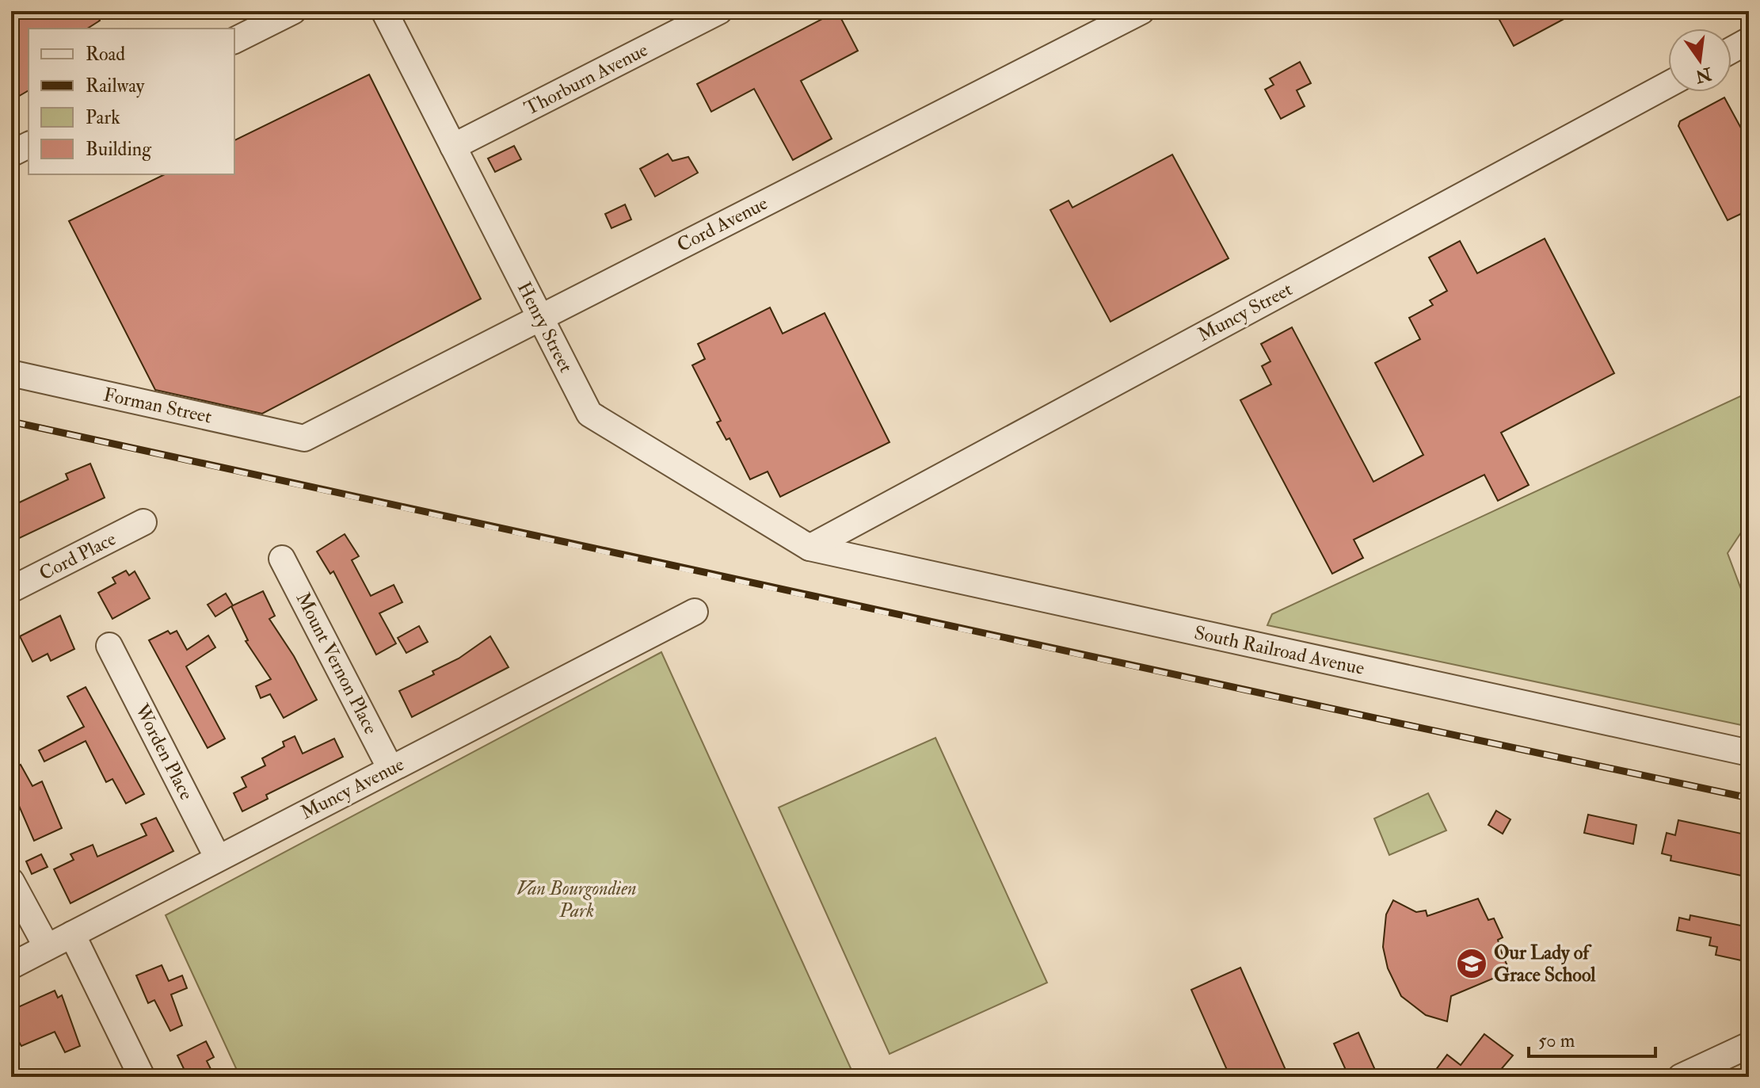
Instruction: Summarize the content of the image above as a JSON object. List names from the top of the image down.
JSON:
{
  "streets": {
    "street": [
      "Thorburn Avenue",
      "Cord Avenue",
      "Muncy Street",
      "Henry Street",
      "Forman Street",
      "Cord Place",
      "South Railroad Avenue",
      "Mount Vernon Place",
      "Worden Place",
      "Muncy Avenue"
    ]
  },
  "crossings": [
    ["Thorburn Avenue", "Henry Street"],
    ["Cord Avenue", "Henry Street"],
    ["Cord Avenue", "Forman Street"],
    ["Muncy Street", "Henry Street"],
    ["Muncy Street", "South Railroad Avenue"],
    ["Henry Street", "South Railroad Avenue"],
    ["Mount Vernon Place", "Muncy Avenue"],
    ["Worden Place", "Muncy Avenue"]
  ],
  "parks": ["Van Bourgondien Park"],
  "places": {
    "school or university": ["Our Lady of Grace School"]
  },
  "legend": [
    "Road",
    "Railway",
    "Park",
    "Building"
  ],
  "scale_bar": "50 m",
  "north": "bottom"
}
